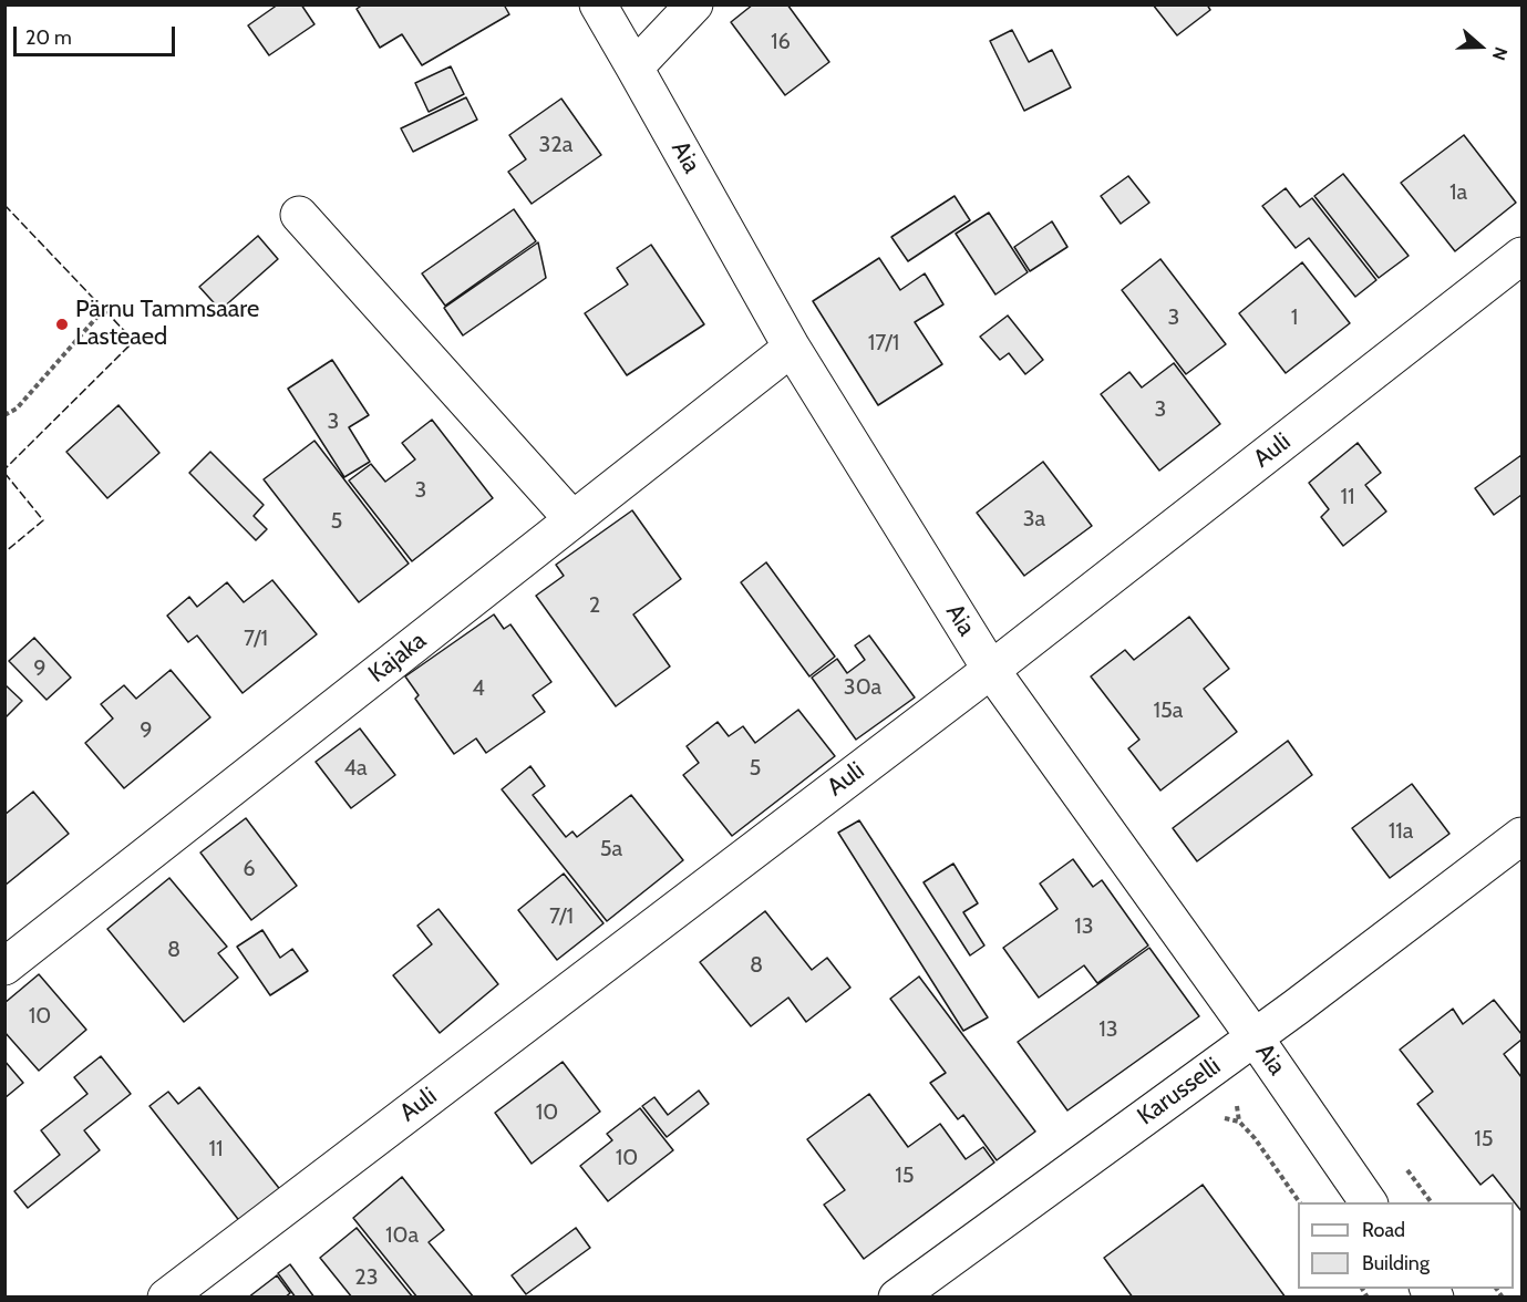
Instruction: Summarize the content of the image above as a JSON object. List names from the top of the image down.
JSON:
{
  "streets": {
    "street": [
      "Aia",
      "Auli",
      "Kajaka",
      "Karusselli"
    ]
  },
  "crossings": [
    ["Aia", "Auli"],
    ["Aia", "Kajaka"],
    ["Aia", "Karusselli"]
  ],
  "places": ["Pärnu Tammsaare Lasteaed"],
  "house_numbers": [
    "16",
    "32a",
    "1a",
    "3",
    "1",
    "17/1",
    "3",
    "3",
    "3",
    "11",
    "3a",
    "5",
    "2",
    "7/1",
    "9",
    "30a",
    "4",
    "15a",
    "9",
    "4a",
    "5",
    "11a",
    "5a",
    "6",
    "7/1",
    "13",
    "8",
    "8",
    "10",
    "13",
    "10",
    "15",
    "11",
    "10",
    "15",
    "10a",
    "23"
  ],
  "legend": ["Road", "Building"],
  "scale_bar": "20 m",
  "north": "right"
}
